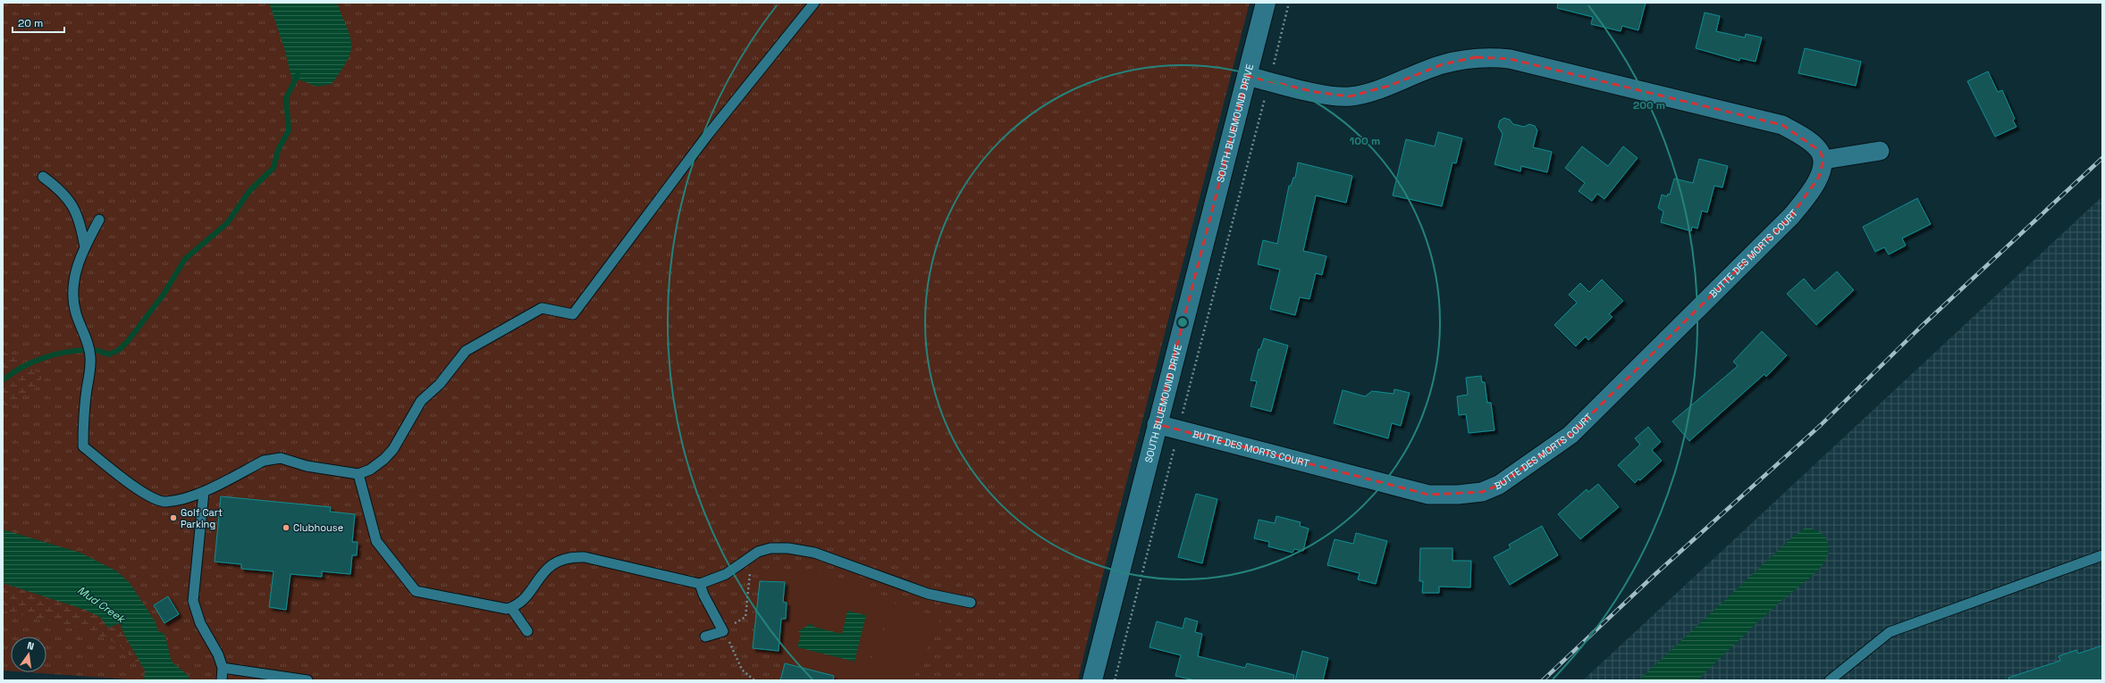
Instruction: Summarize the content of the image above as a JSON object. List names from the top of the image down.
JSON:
{
  "streets": {
    "main road": ["SOUTH BLUEMOUND DRIVE"],
    "street": ["BUTTE DES MORTS COURT"]
  },
  "crossings": [
    ["SOUTH BLUEMOUND DRIVE", "BUTTE DES MORTS COURT"]
  ],
  "water": ["Mud Creek"],
  "places": ["Golf Cart Parking", "Clubhouse"],
  "scale_bar": "20 m",
  "north": "top",
  "rings": ["200 m", "100 m"]
}
